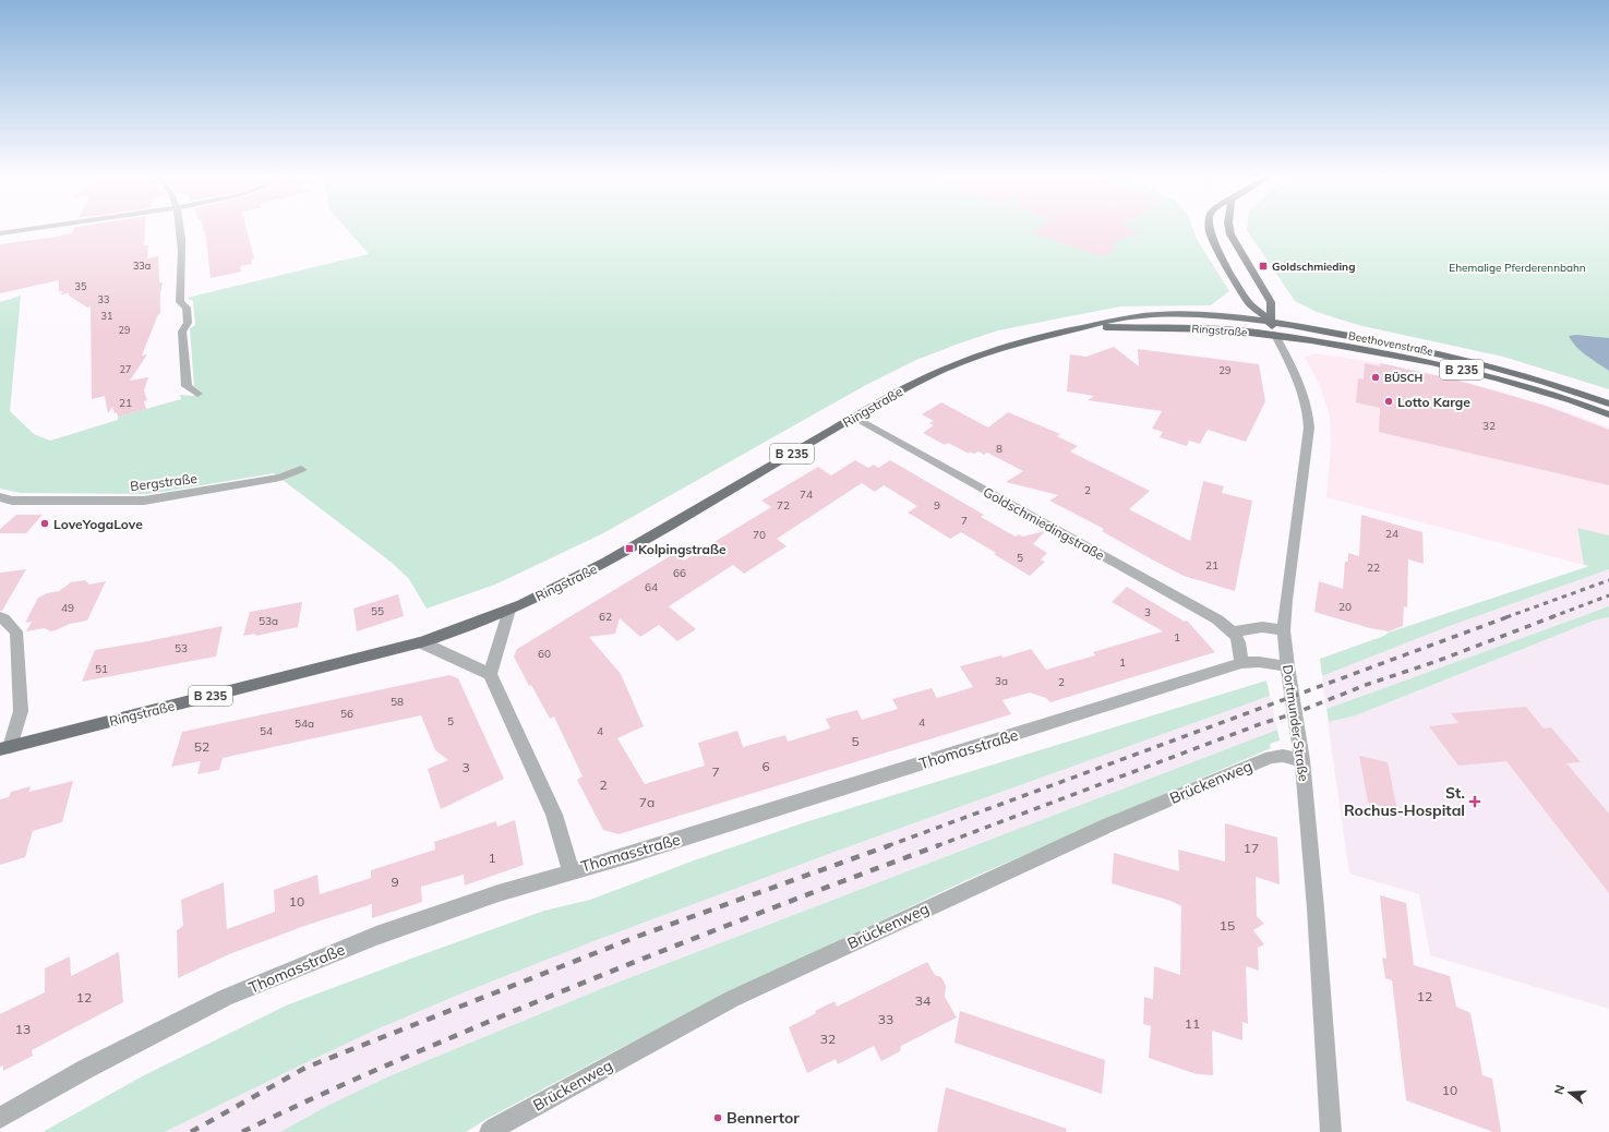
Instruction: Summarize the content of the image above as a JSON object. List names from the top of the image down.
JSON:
{
  "streets": {
    "main road": [
      "Ringstraße",
      "Beethovenstraße",
      "B 235",
      "Dortmunder Straße"
    ],
    "street": [
      "Bergstraße",
      "Goldschmiedingstraße",
      "Thomasstraße",
      "Brückenweg"
    ]
  },
  "crossings": [
    ["Ringstraße", "Beethovenstraße"],
    ["Ringstraße", "Goldschmiedingstraße"],
    ["Ringstraße", "Dortmunder Straße"],
    ["Beethovenstraße", "Dortmunder Straße"],
    ["Dortmunder Straße", "Thomasstraße"],
    ["Dortmunder Straße", "Brückenweg"]
  ],
  "parks": ["Ehemalige Pferderennbahn"],
  "places": {
    "transit": ["Goldschmieding", "Kolpingstraße"],
    "other": [
      "BÜSCH",
      "Lotto Karge",
      "LoveYogaLove",
      "Bennertor"
    ],
    "health": ["St. Rochus-Hospital"]
  },
  "house_numbers": [
    "33a",
    "35",
    "33",
    "31",
    "29",
    "27",
    "29",
    "21",
    "32",
    "8",
    "2",
    "74",
    "72",
    "9",
    "7",
    "24",
    "70",
    "5",
    "21",
    "22",
    "66",
    "64",
    "20",
    "49",
    "55",
    "3",
    "62",
    "53a",
    "1",
    "53",
    "60",
    "1",
    "51",
    "3a",
    "2",
    "58",
    "56",
    "5",
    "4",
    "54a",
    "54",
    "4",
    "5",
    "52",
    "6",
    "3",
    "7",
    "2",
    "7a",
    "17",
    "1",
    "9",
    "10",
    "15",
    "12",
    "12",
    "34",
    "33",
    "11",
    "13",
    "32",
    "10"
  ],
  "north": "left"
}
